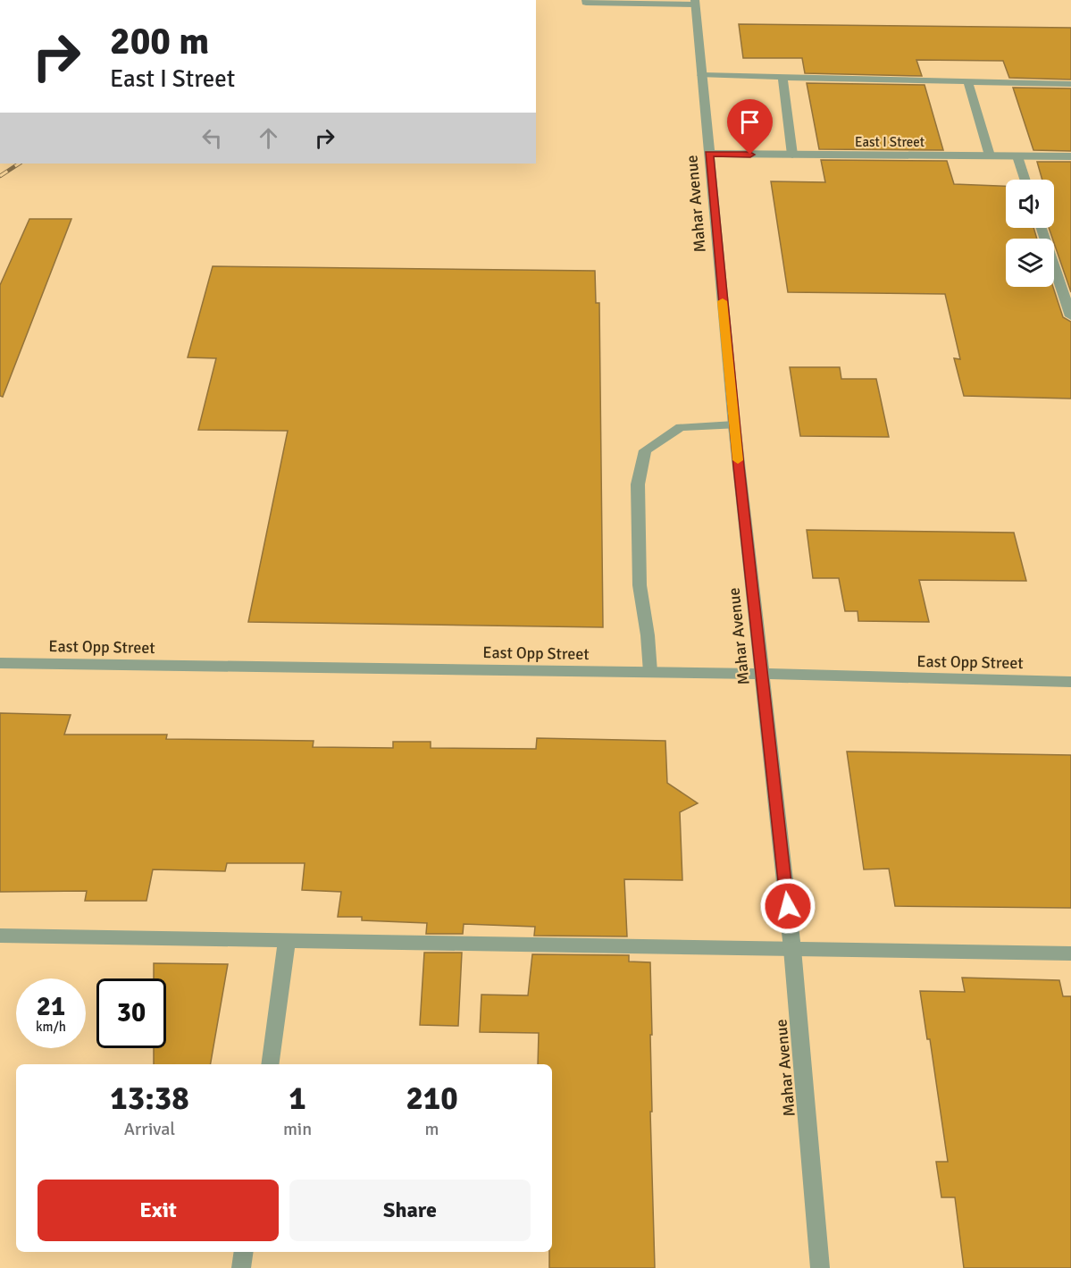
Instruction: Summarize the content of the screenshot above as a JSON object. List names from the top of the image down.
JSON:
{
  "streets": {
    "street": ["East I Street", "Mahar Avenue", "East Opp Street"]
  },
  "crossings": [
    ["East I Street", "Mahar Avenue"],
    ["Mahar Avenue", "East Opp Street"]
  ],
  "page": {
    "turn": ["200 m", "East I Street"],
    "speed": "21 km/h",
    "limit": "30",
    "eta": [
      "13:38",
      "Arrival",
      "1",
      "min",
      "210",
      "m"
    ],
    "buttons": ["Exit", "Share"]
  }
}
